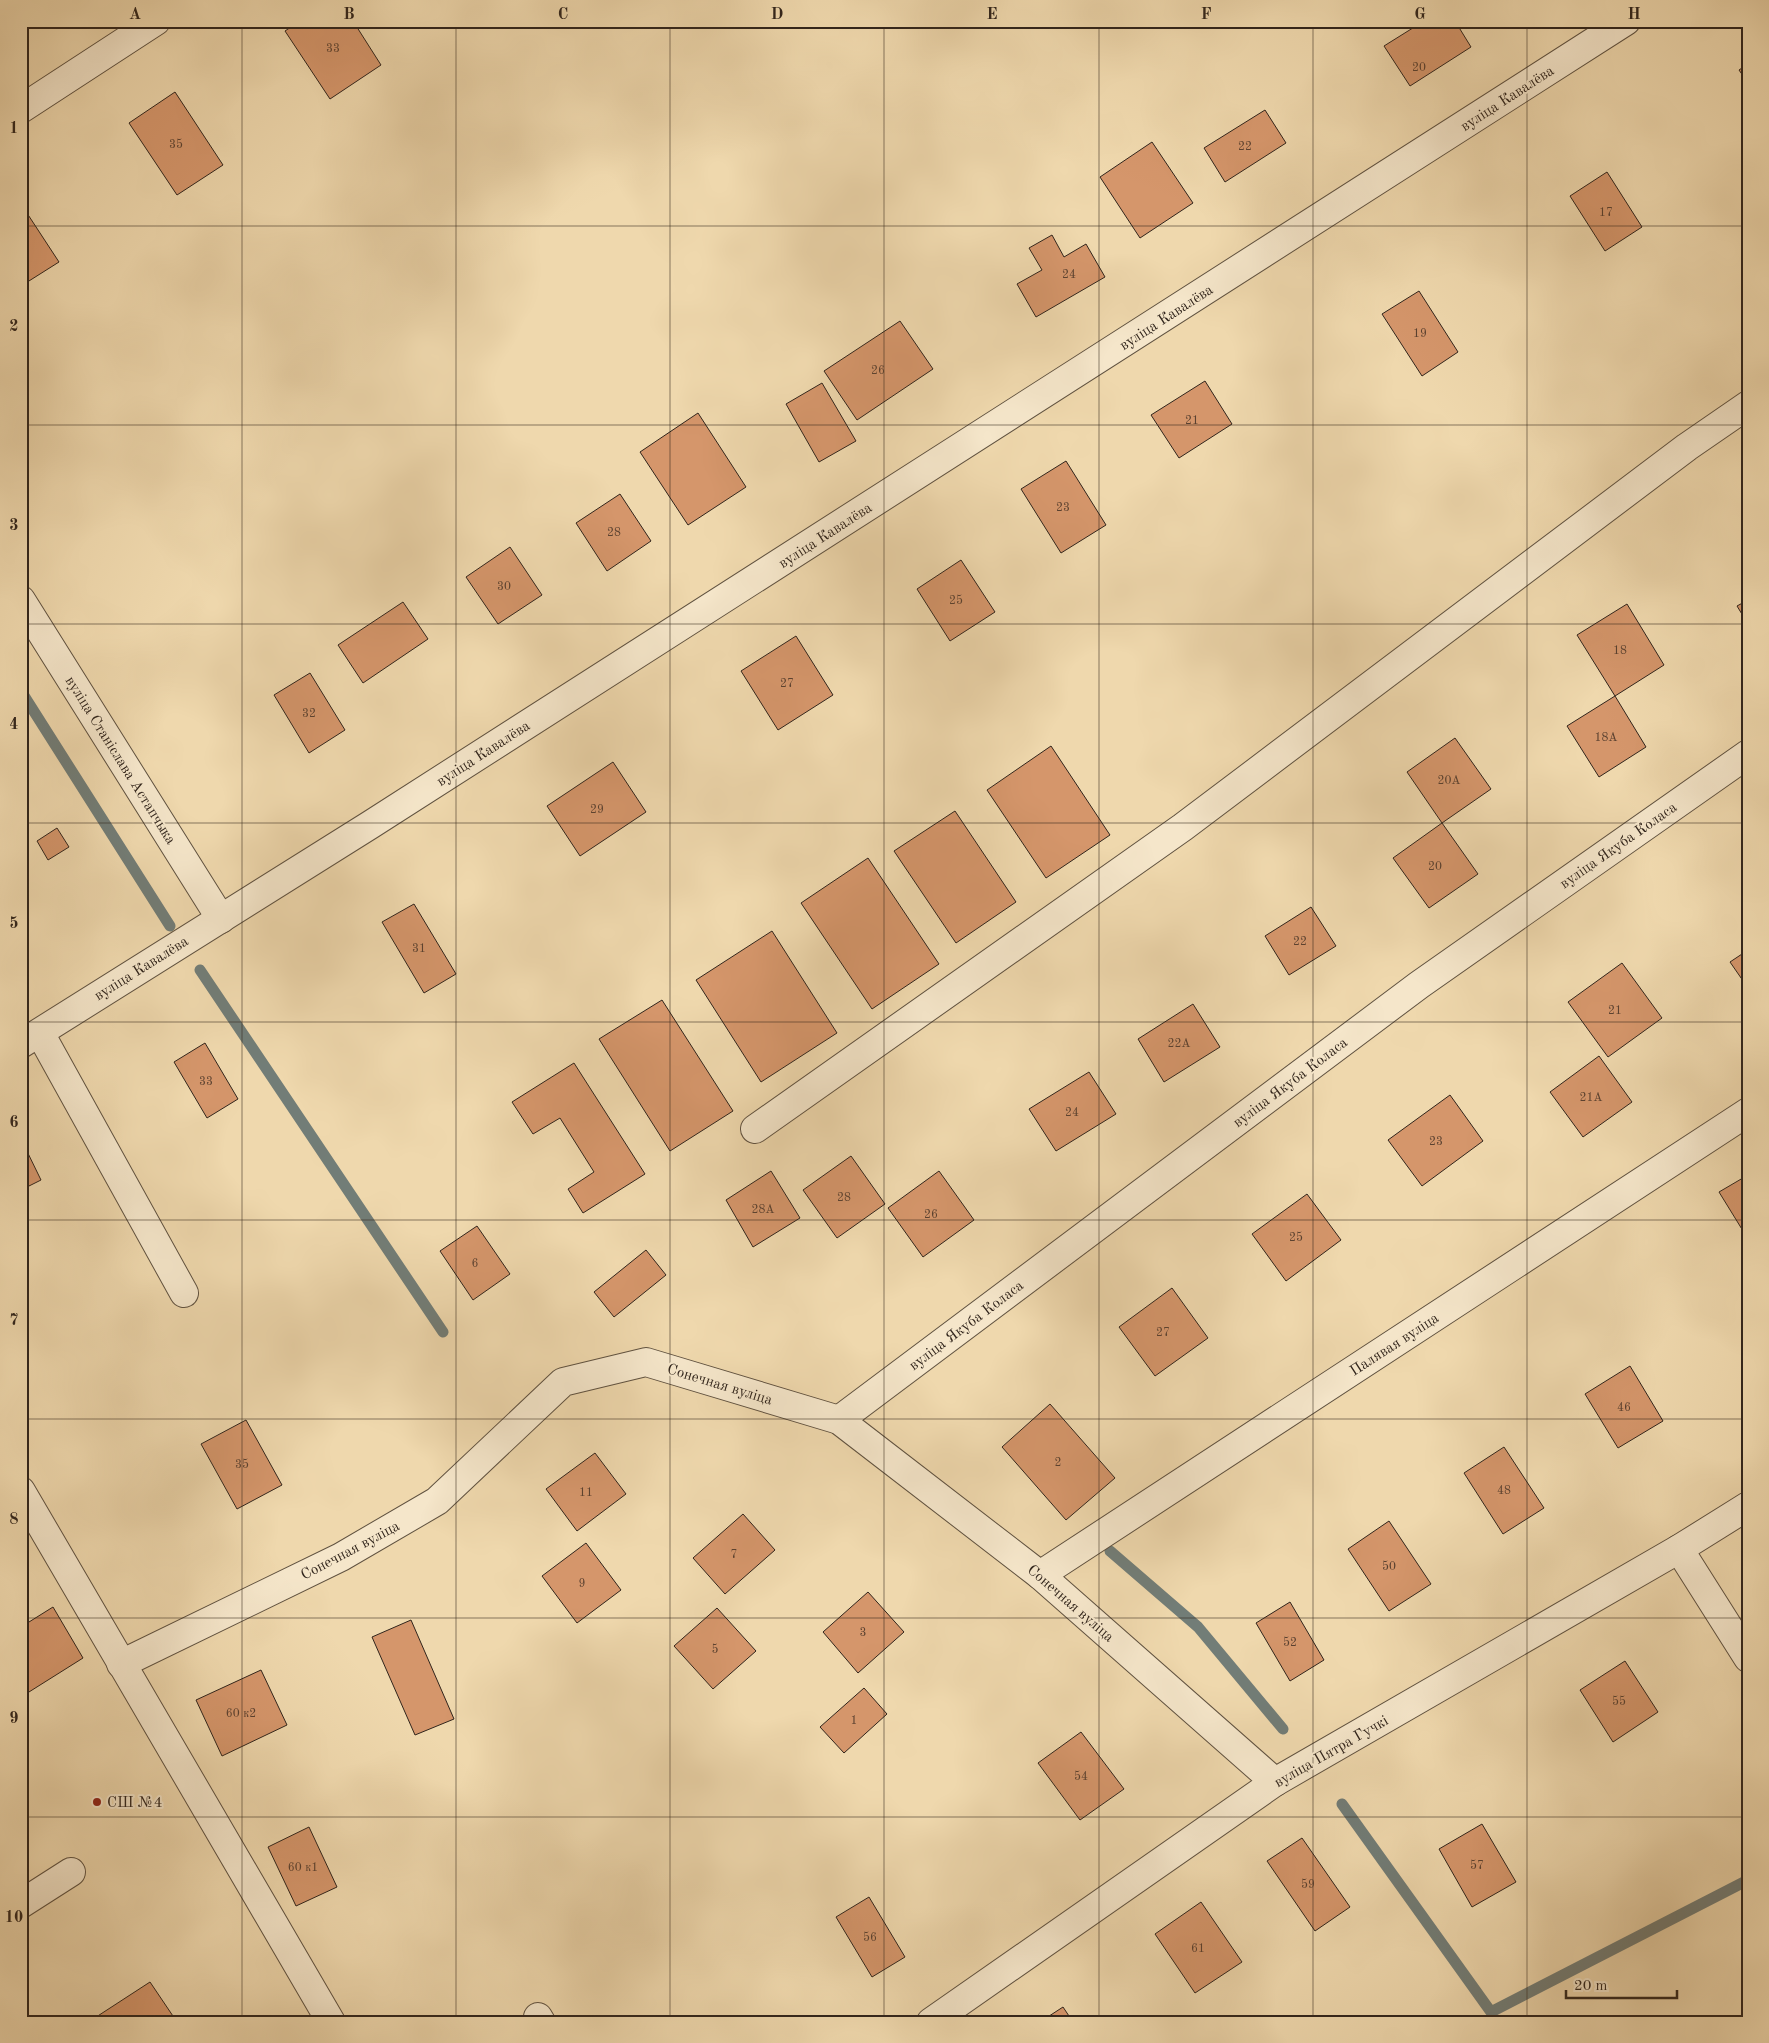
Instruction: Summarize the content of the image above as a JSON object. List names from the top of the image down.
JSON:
{
  "streets": {
    "street": [
      "вуліца Кавалёва",
      "вуліца Станіслава Астапчыка",
      "вуліца Якуба Коласа",
      "Палявая вуліца",
      "Сонечная вуліца",
      "вуліца Пятра Гучкі"
    ]
  },
  "crossings": [
    ["вуліца Кавалёва", "вуліца Станіслава Астапчыка"],
    ["вуліца Якуба Коласа", "Сонечная вуліца"],
    ["Палявая вуліца", "Сонечная вуліца"],
    ["Сонечная вуліца", "вуліца Пятра Гучкі"]
  ],
  "places": ["СШ №4"],
  "house_numbers": [
    "33",
    "20",
    "35",
    "22",
    "17",
    "24",
    "19",
    "26",
    "21",
    "23",
    "28",
    "30",
    "25",
    "18",
    "27",
    "32",
    "18А",
    "20А",
    "29",
    "20",
    "22",
    "31",
    "21",
    "22А",
    "33",
    "21А",
    "24",
    "23",
    "28",
    "28А",
    "26",
    "25",
    "6",
    "27",
    "46",
    "2",
    "35",
    "48",
    "11",
    "7",
    "50",
    "9",
    "3",
    "52",
    "5",
    "55",
    "60 к2",
    "1",
    "54",
    "57",
    "60 к1",
    "59",
    "56",
    "61"
  ],
  "scale_bar": "20 m",
  "grid": {
    "columns": [
      "A",
      "B",
      "C",
      "D",
      "E",
      "F",
      "G",
      "H"
    ],
    "rows": [
      "1",
      "2",
      "3",
      "4",
      "5",
      "6",
      "7",
      "8",
      "9",
      "10"
    ]
  }
}
